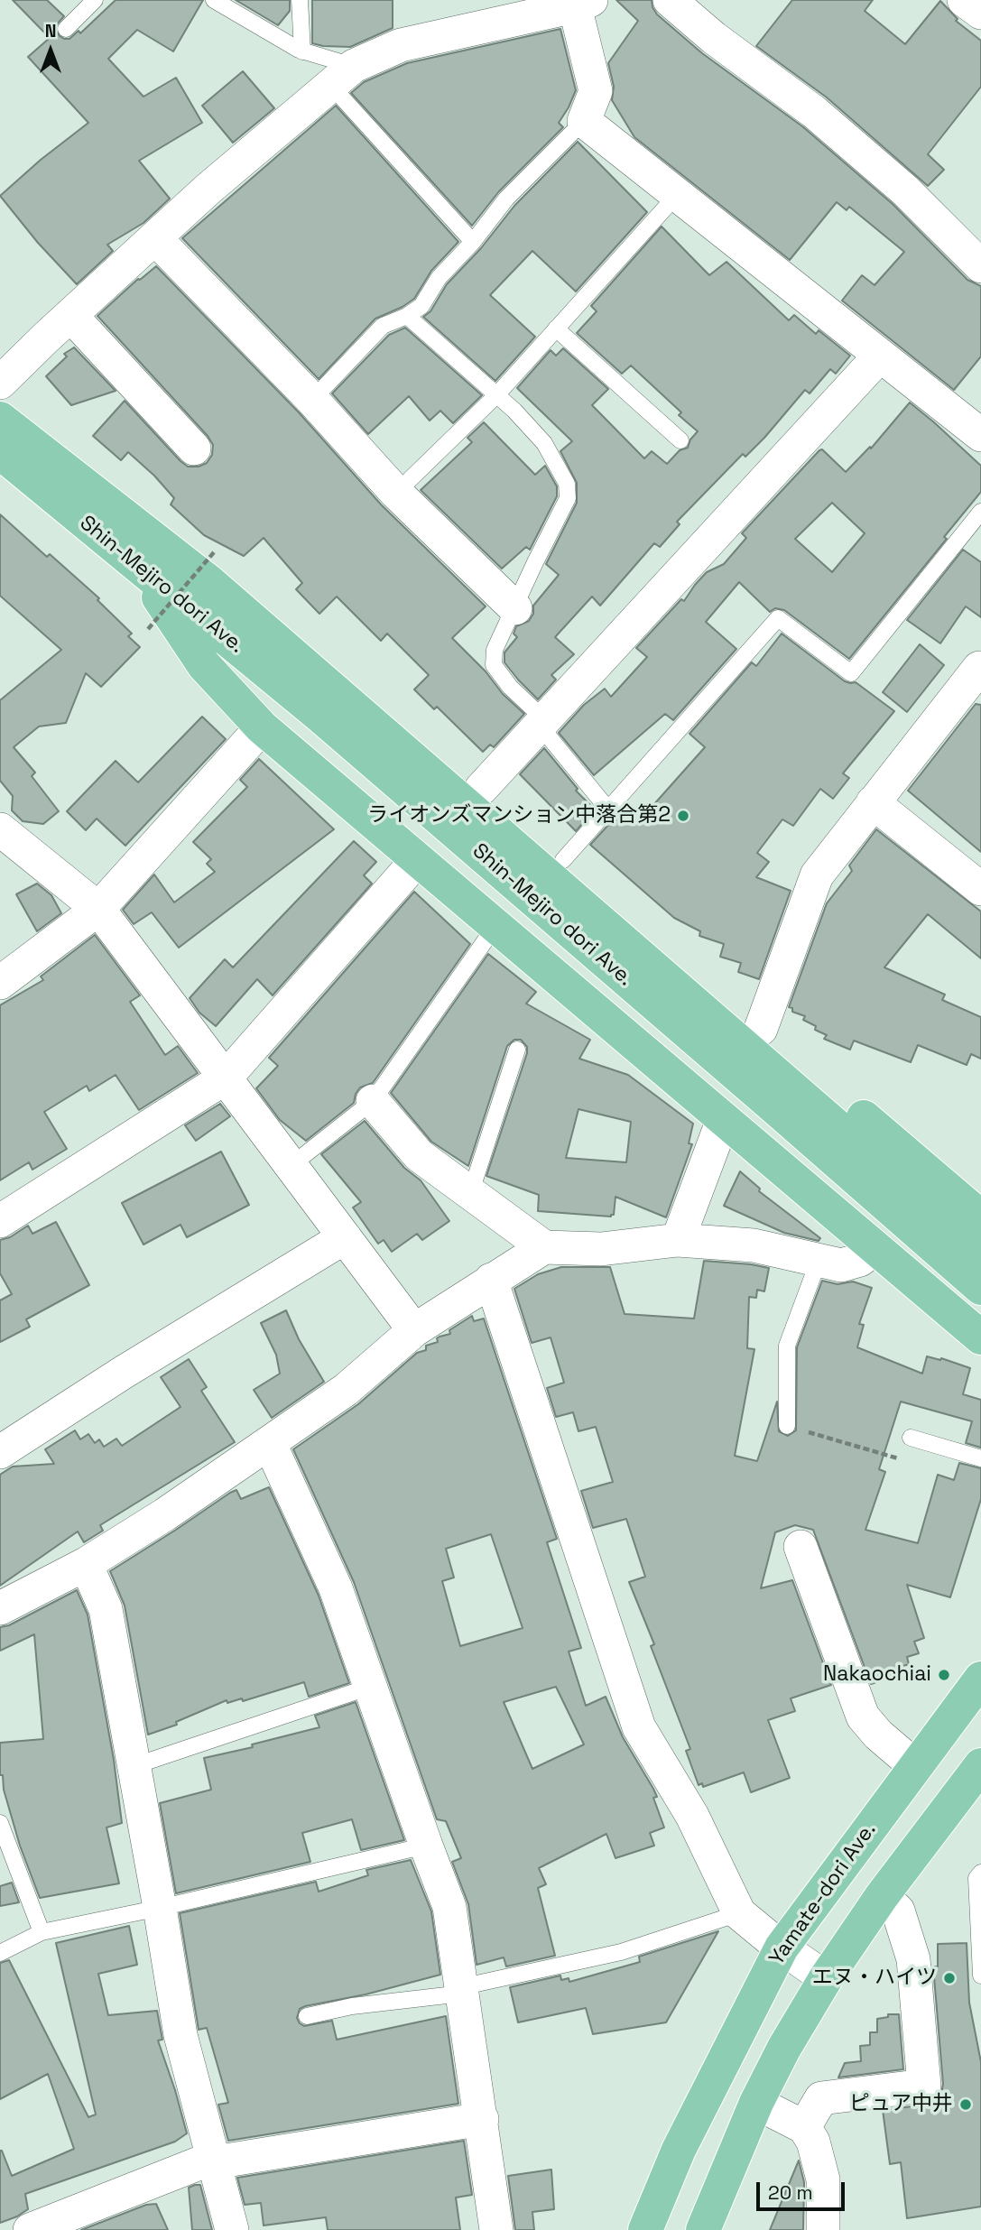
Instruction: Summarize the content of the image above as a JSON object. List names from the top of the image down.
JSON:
{
  "streets": {
    "main road": ["Shin-Mejiro dori Ave.", "Yamate-dori Ave."]
  },
  "places": [
    "ライオンズマンション中落合第2",
    "Nakaochiai",
    "エヌ・ハイツ",
    "ピュア中井"
  ],
  "scale_bar": "20 m",
  "north": "top"
}
